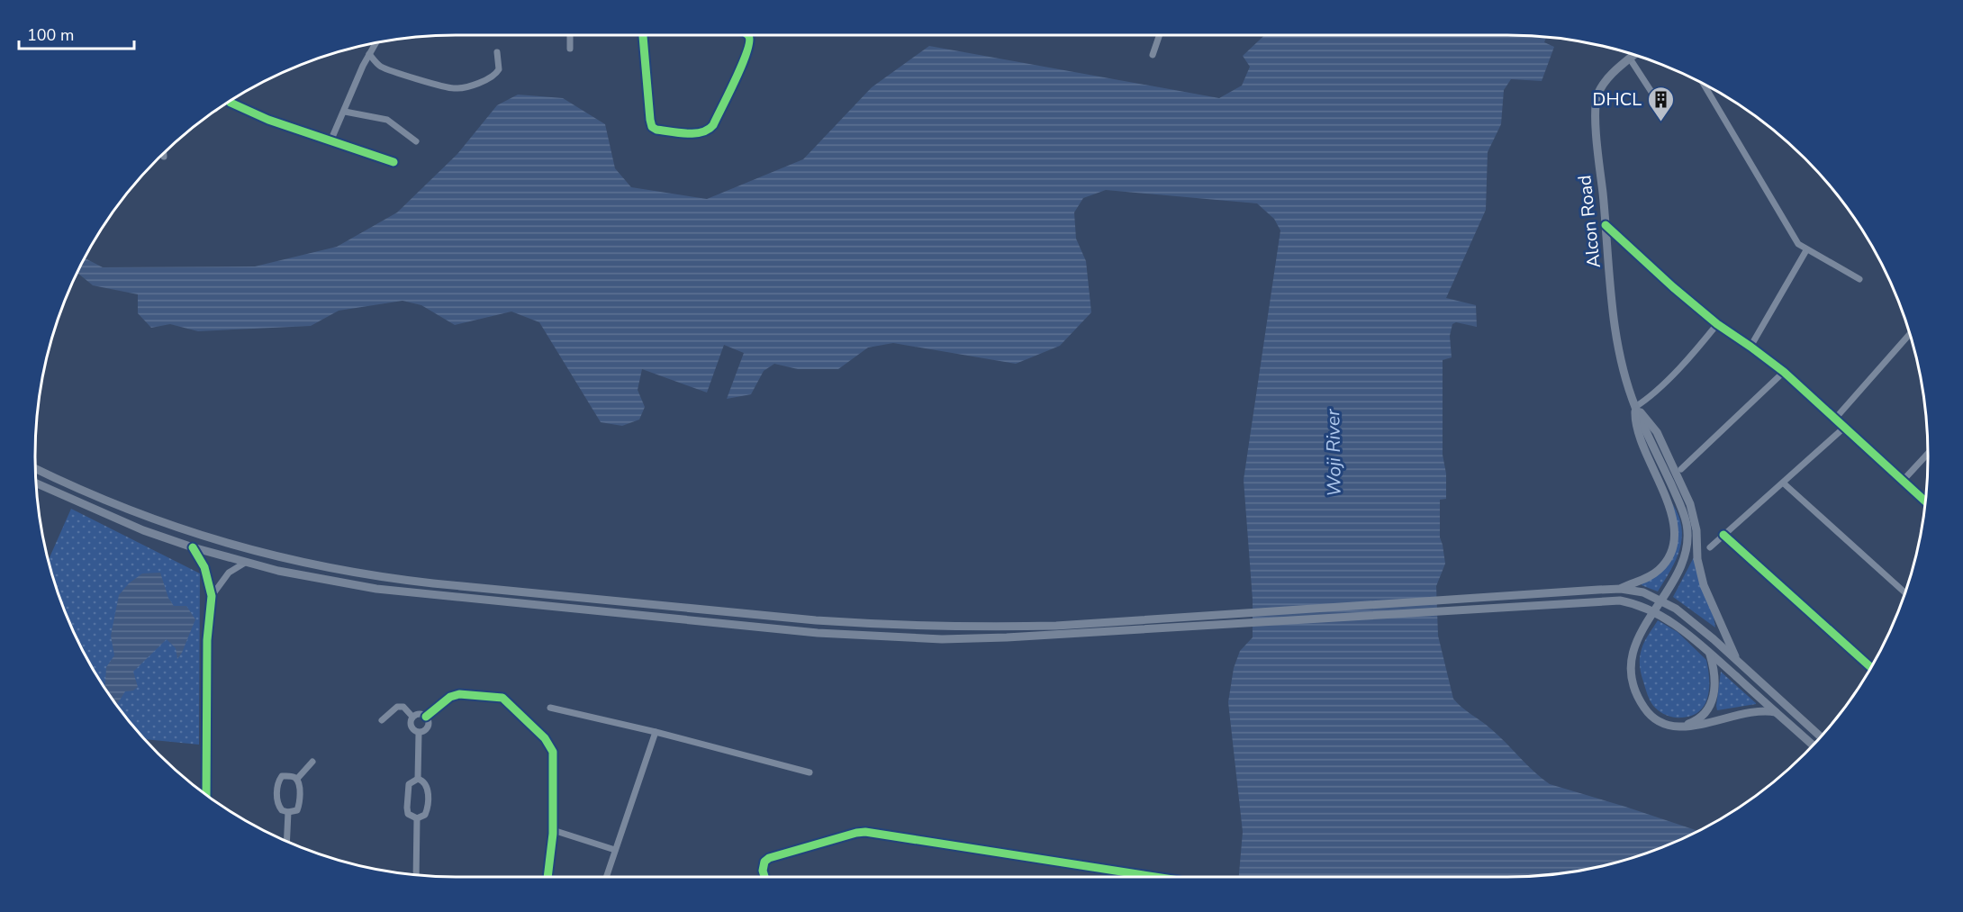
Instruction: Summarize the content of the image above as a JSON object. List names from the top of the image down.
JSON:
{
  "streets": {
    "main road": ["Alcon Road"]
  },
  "water": ["Woji River"],
  "places": {
    "building": ["DHCL"]
  },
  "scale_bar": "100 m"
}
